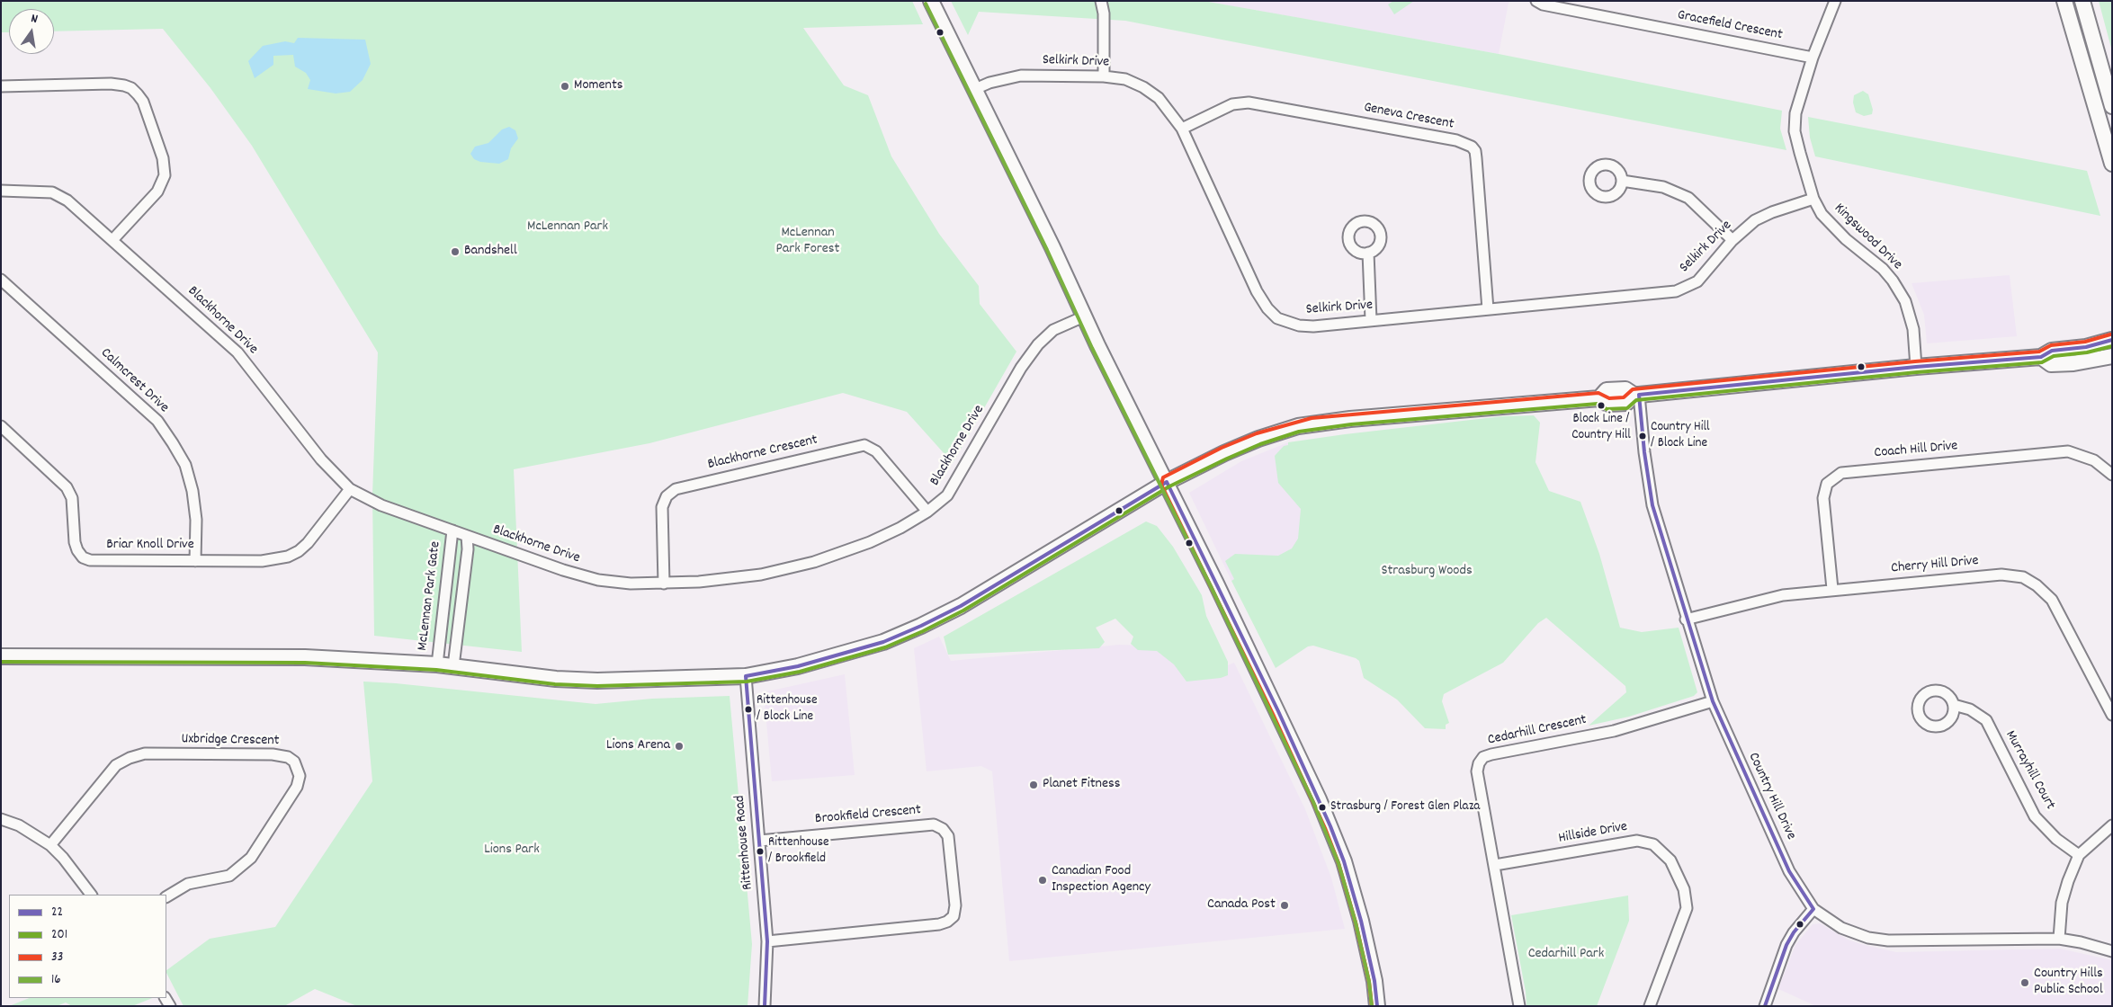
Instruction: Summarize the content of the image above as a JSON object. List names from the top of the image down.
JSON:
{
  "streets": {
    "street": [
      "Gracefield Crescent",
      "Selkirk Drive",
      "Geneva Crescent",
      "Kingswood Drive",
      "Blackhorne Drive",
      "Calmcrest Drive",
      "Coach Hill Drive",
      "Blackhorne Crescent",
      "Briar Knoll Drive",
      "Cherry Hill Drive",
      "McLennan Park Gate",
      "Cedarhill Crescent",
      "Uxbridge Crescent",
      "Murrayhill Court",
      "Country Hill Drive",
      "Brookfield Crescent",
      "Hillside Drive",
      "Rittenhouse Road"
    ]
  },
  "crossings": [
    ["Gracefield Crescent", "Kingswood Drive"],
    ["Selkirk Drive", "Geneva Crescent"],
    ["Selkirk Drive", "Kingswood Drive"],
    ["Blackhorne Drive", "Blackhorne Crescent"],
    ["Blackhorne Drive", "Briar Knoll Drive"],
    ["Blackhorne Drive", "McLennan Park Gate"],
    ["Calmcrest Drive", "Briar Knoll Drive"],
    ["Coach Hill Drive", "Cherry Hill Drive"],
    ["Cherry Hill Drive", "Country Hill Drive"],
    ["Cedarhill Crescent", "Country Hill Drive"],
    ["Cedarhill Crescent", "Hillside Drive"],
    ["Brookfield Crescent", "Rittenhouse Road"]
  ],
  "parks": [
    "McLennan Park",
    "McLennan Park Forest",
    "Strasburg Woods",
    "Lions Park",
    "Cedarhill Park"
  ],
  "places": [
    "Moments",
    "Bandshell",
    "Block Line / Country Hill",
    "Country Hill / Block Line",
    "Rittenhouse / Block Line",
    "Lions Arena",
    "Planet Fitness",
    "Strasburg / Forest Glen Plaza",
    "Rittenhouse / Brookfield",
    "Canadian Food Inspection Agency",
    "Canada Post",
    "Country Hills Public School"
  ],
  "lines": [
    "transit line 16",
    "transit line 33",
    "transit line 22",
    "transit line 201"
  ],
  "legend": [
    "22",
    "201",
    "33",
    "16"
  ],
  "north": "top"
}
